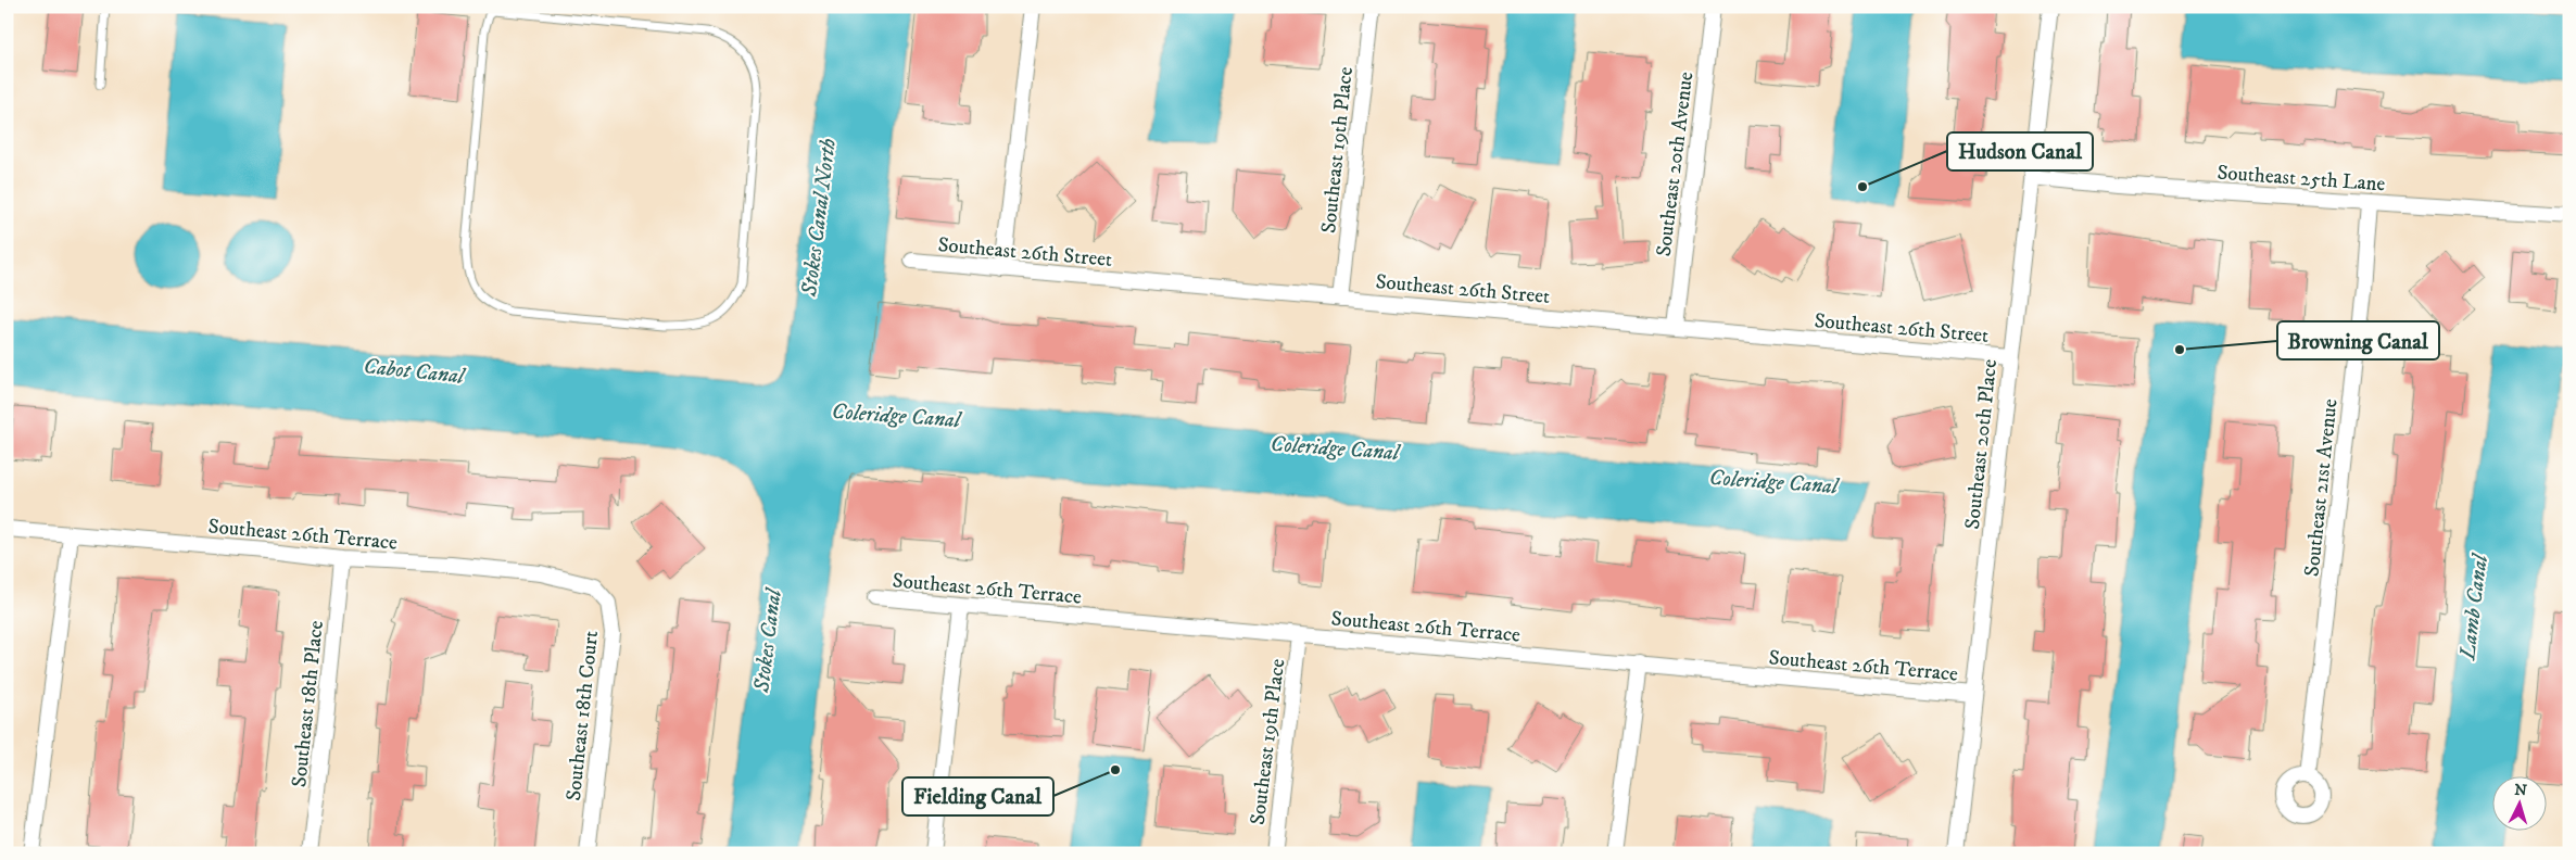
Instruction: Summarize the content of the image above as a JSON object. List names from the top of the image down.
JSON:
{
  "streets": {
    "street": [
      "Southeast 19th Place",
      "Southeast 20th Avenue",
      "Southeast 25th Lane",
      "Southeast 26th Street",
      "Southeast 20th Place",
      "Southeast 21st Avenue",
      "Southeast 26th Terrace",
      "Southeast 18th Place",
      "Southeast 18th Court"
    ]
  },
  "crossings": [
    ["Southeast 19th Place", "Southeast 26th Street"],
    ["Southeast 19th Place", "Southeast 26th Terrace"],
    ["Southeast 20th Avenue", "Southeast 26th Street"],
    ["Southeast 25th Lane", "Southeast 20th Place"],
    ["Southeast 25th Lane", "Southeast 21st Avenue"],
    ["Southeast 26th Street", "Southeast 20th Place"],
    ["Southeast 20th Place", "Southeast 26th Terrace"],
    ["Southeast 26th Terrace", "Southeast 18th Place"],
    ["Southeast 26th Terrace", "Southeast 18th Court"]
  ],
  "water": [
    "Stokes Canal North",
    "Cabot Canal",
    "Coleridge Canal",
    "Lamb Canal",
    "Stokes Canal"
  ],
  "places": ["Hudson Canal", "Browning Canal", "Fielding Canal"],
  "north": "top"
}
